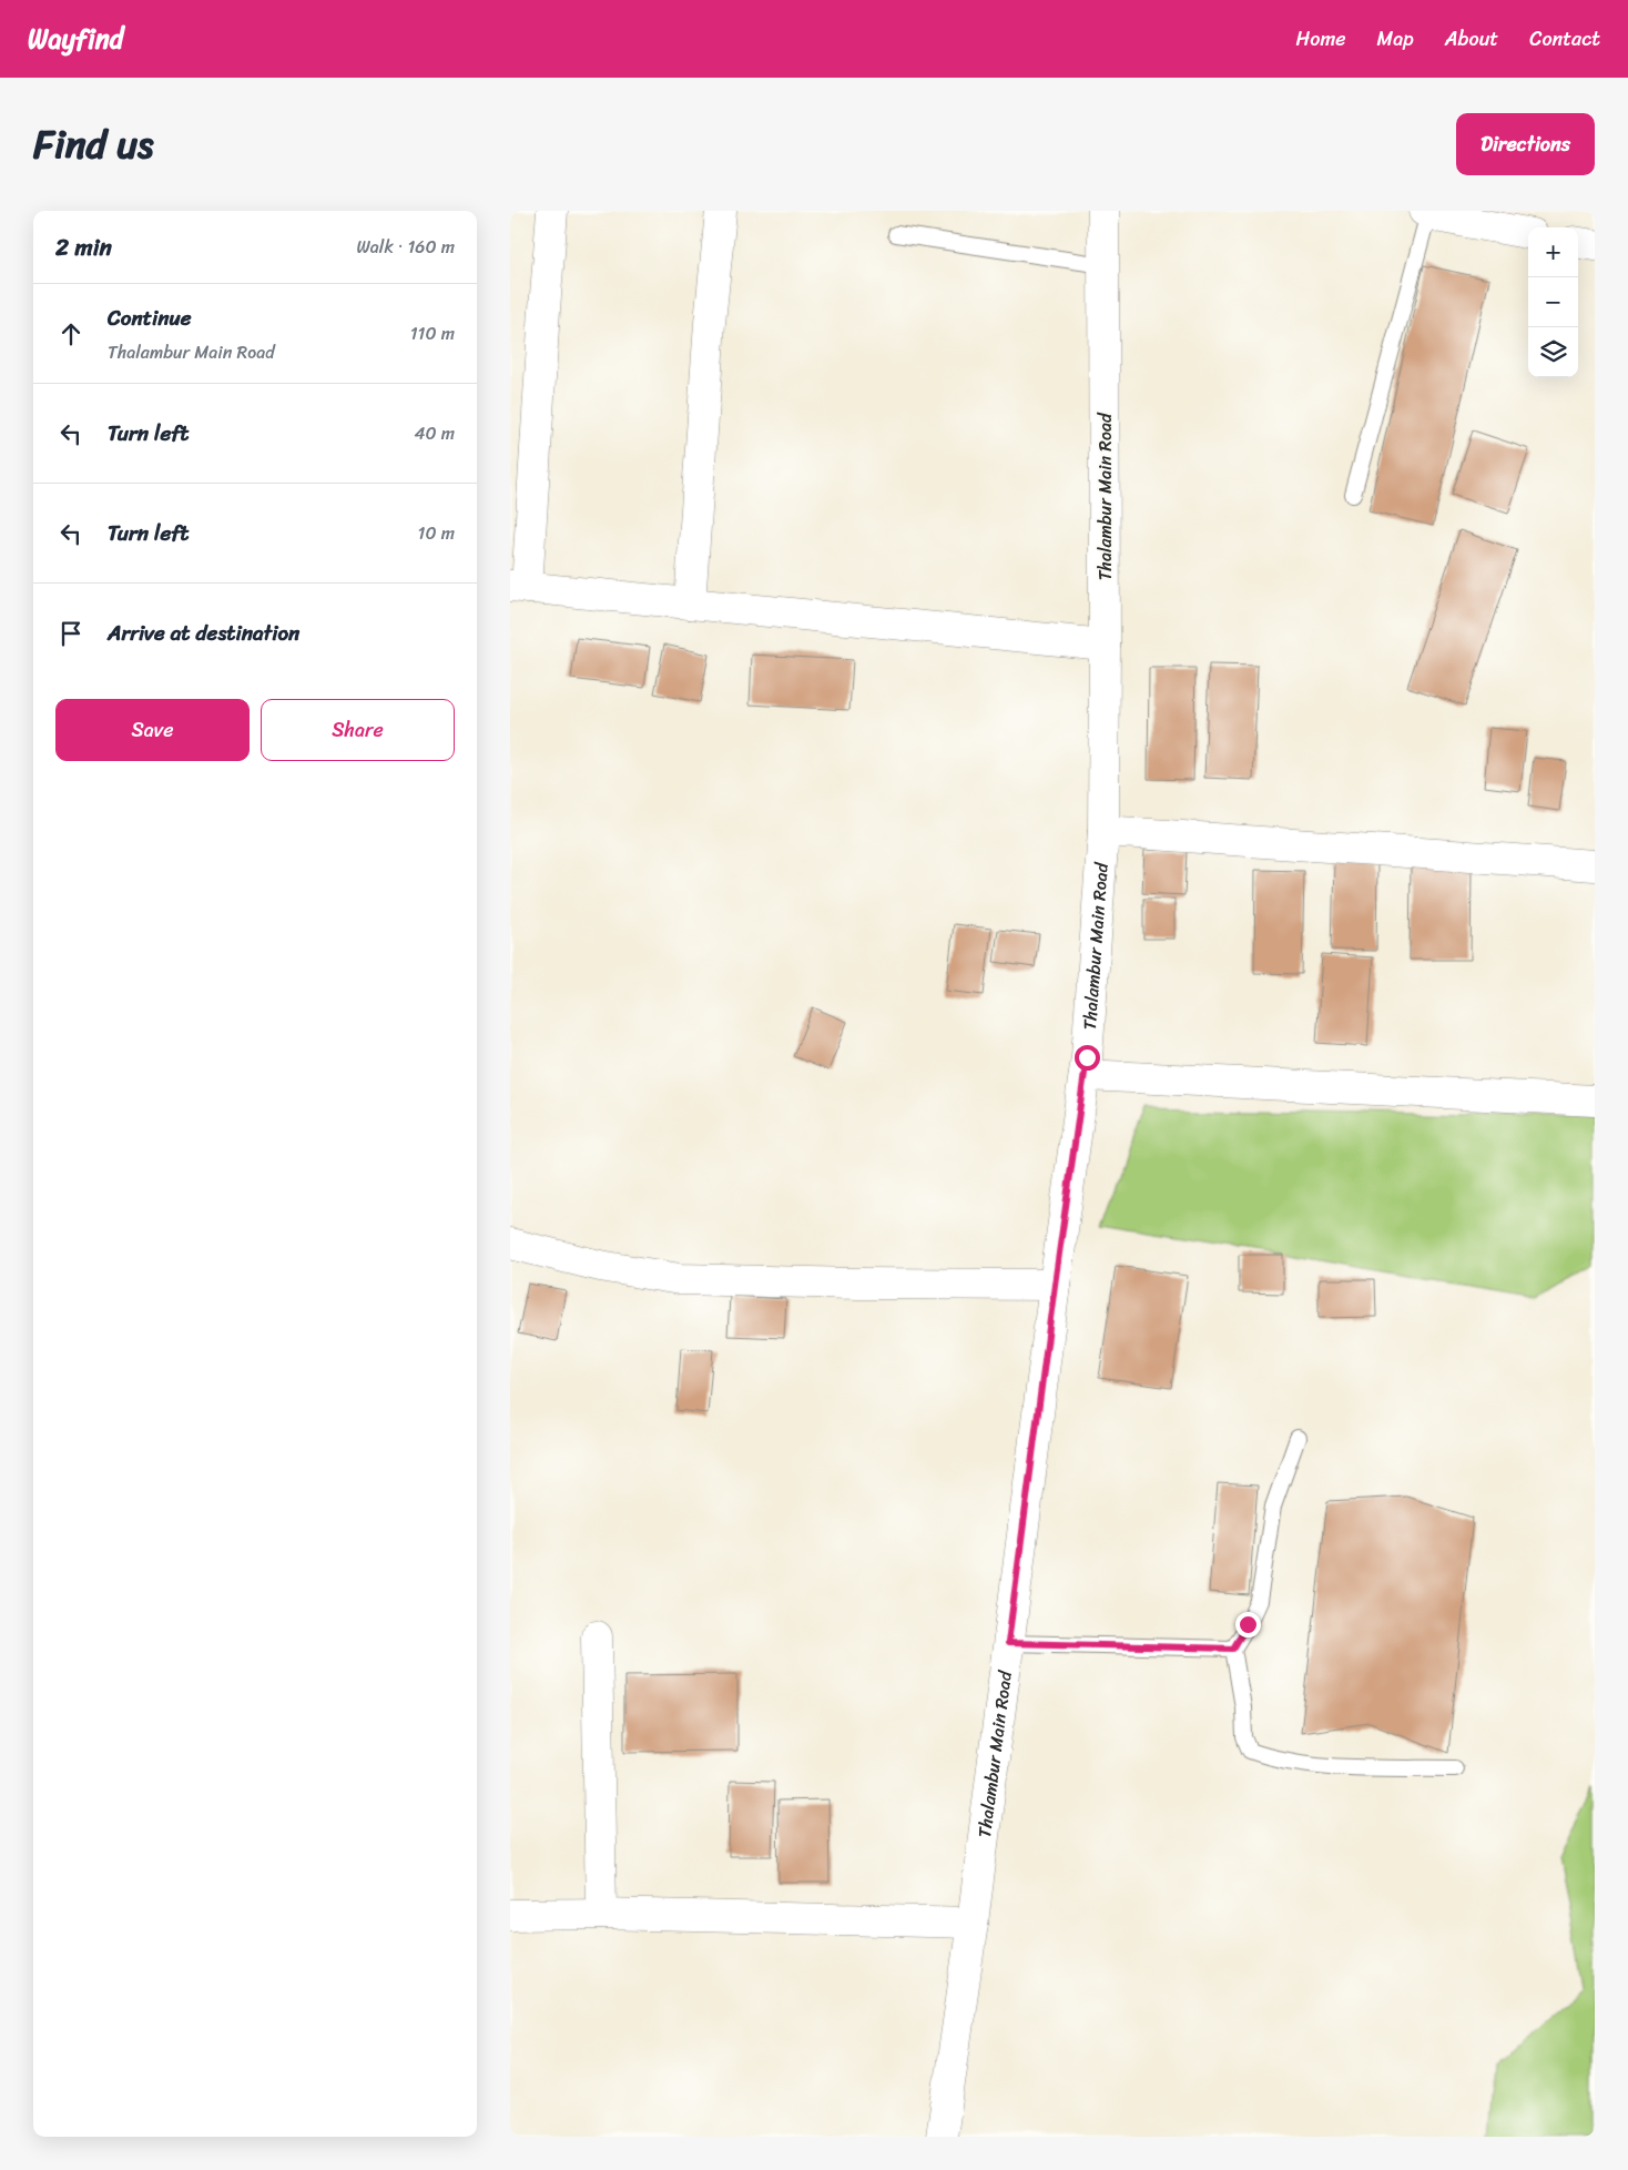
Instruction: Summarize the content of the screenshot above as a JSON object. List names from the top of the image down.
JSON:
{
  "streets": {
    "street": ["Thalambur Main Road"]
  },
  "page": {
    "header": "Wayfind",
    "nav": [
      "Home",
      "Map",
      "About",
      "Contact"
    ],
    "title": "Find us",
    "buttons": [
      "Directions",
      ["Save", "Share"]
    ],
    "heading": ["2 min", "Walk · 160 m"],
    "map_buttons": ["+", "−"],
    "list": [
      ["Continue", "Thalambur Main Road", "110 m"],
      ["Turn left", "40 m"],
      ["Turn left", "10 m"],
      "Arrive at destination"
    ]
  }
}
